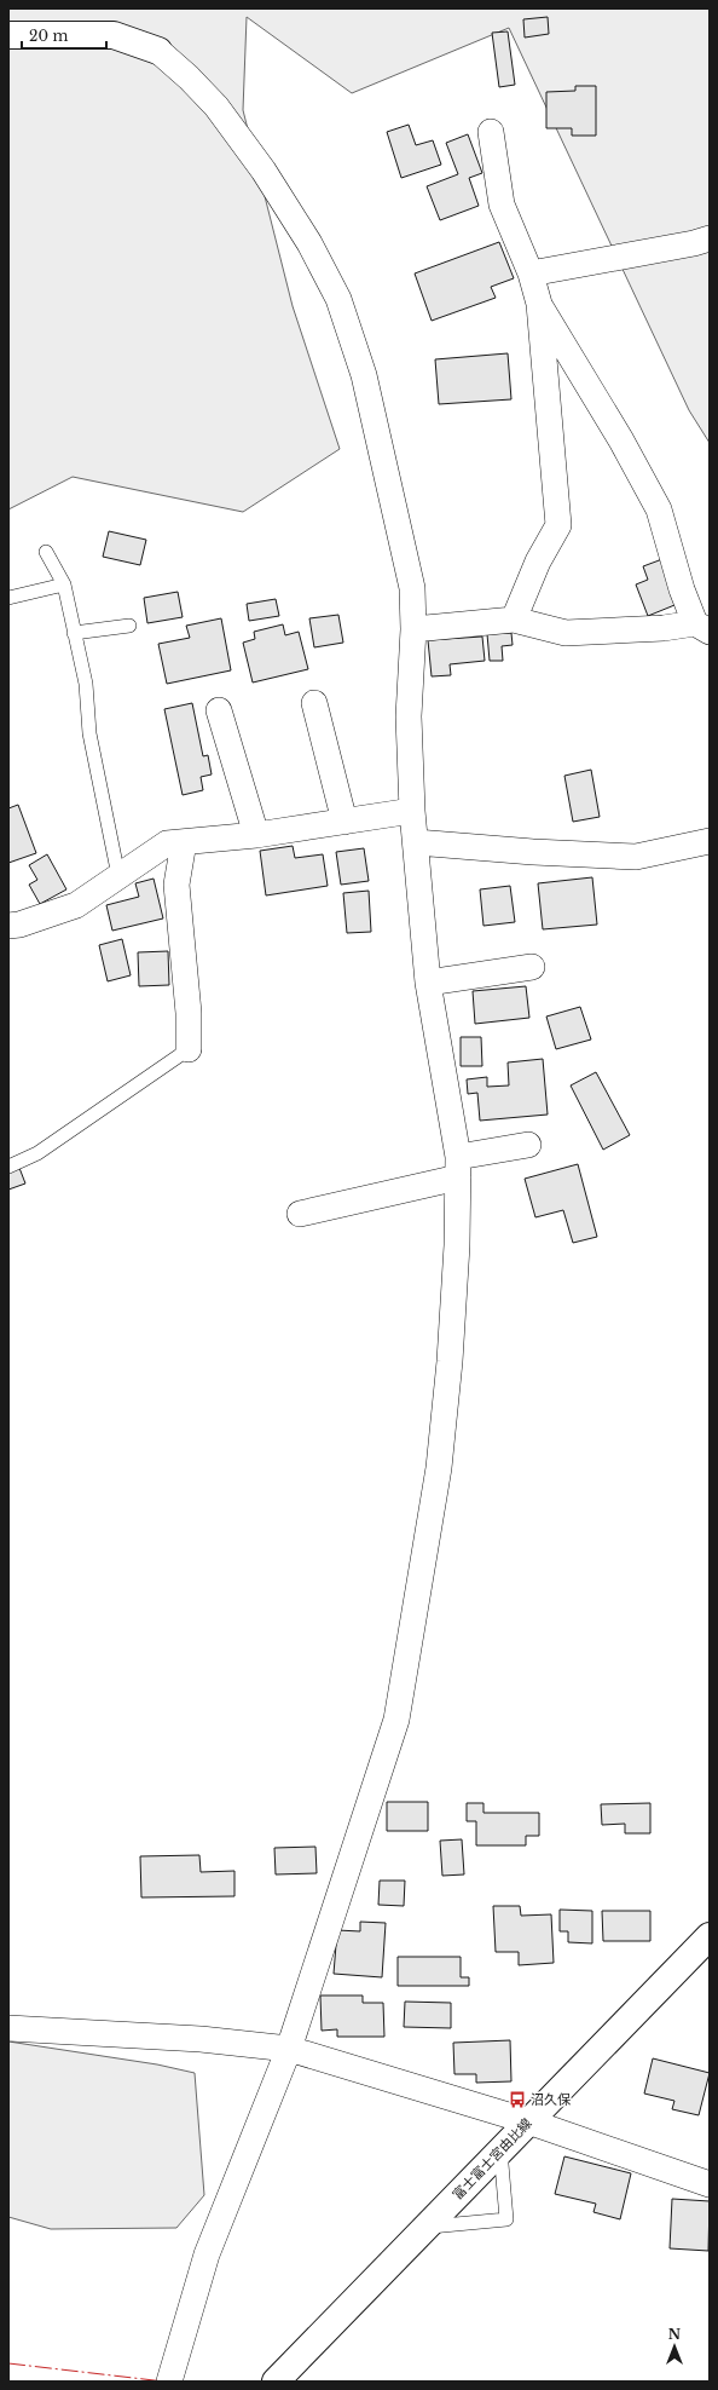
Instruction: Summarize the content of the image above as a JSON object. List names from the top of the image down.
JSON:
{
  "streets": {
    "main road": ["富士富士宮由比線"]
  },
  "places": {
    "bus stop": ["沼久保"]
  },
  "scale_bar": "20 m",
  "north": "top"
}
